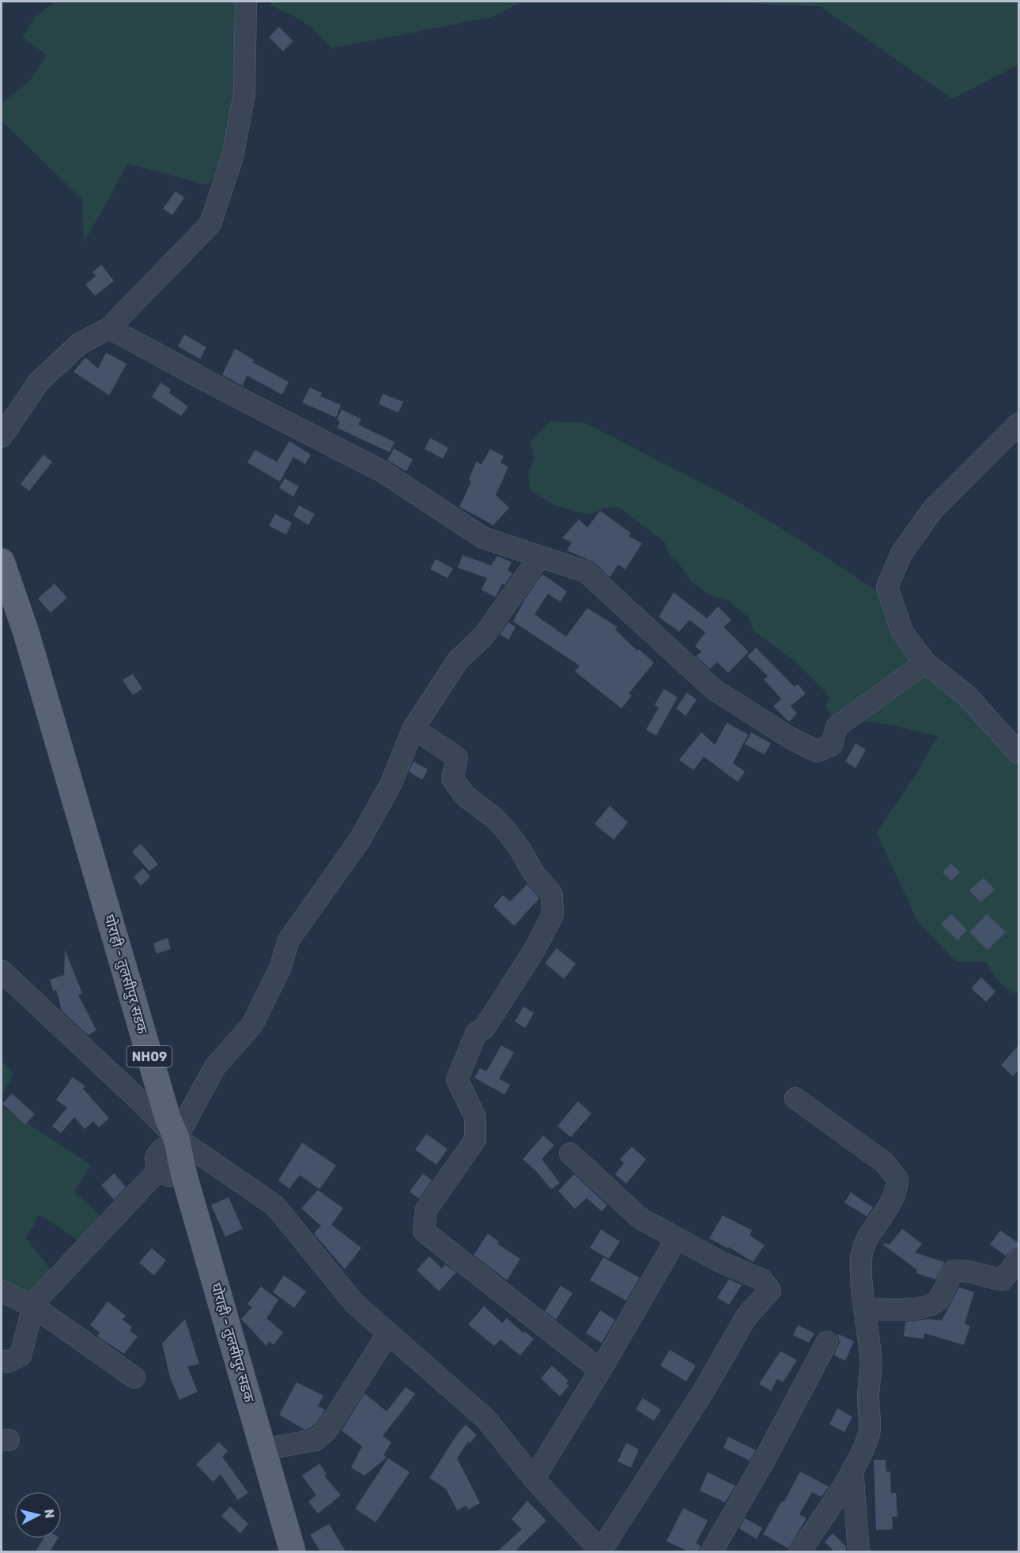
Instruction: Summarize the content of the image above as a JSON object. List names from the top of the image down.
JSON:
{
  "streets": {
    "main road": ["घोराही - तुलसीपुर सडक", "NH09"]
  },
  "north": "right"
}
